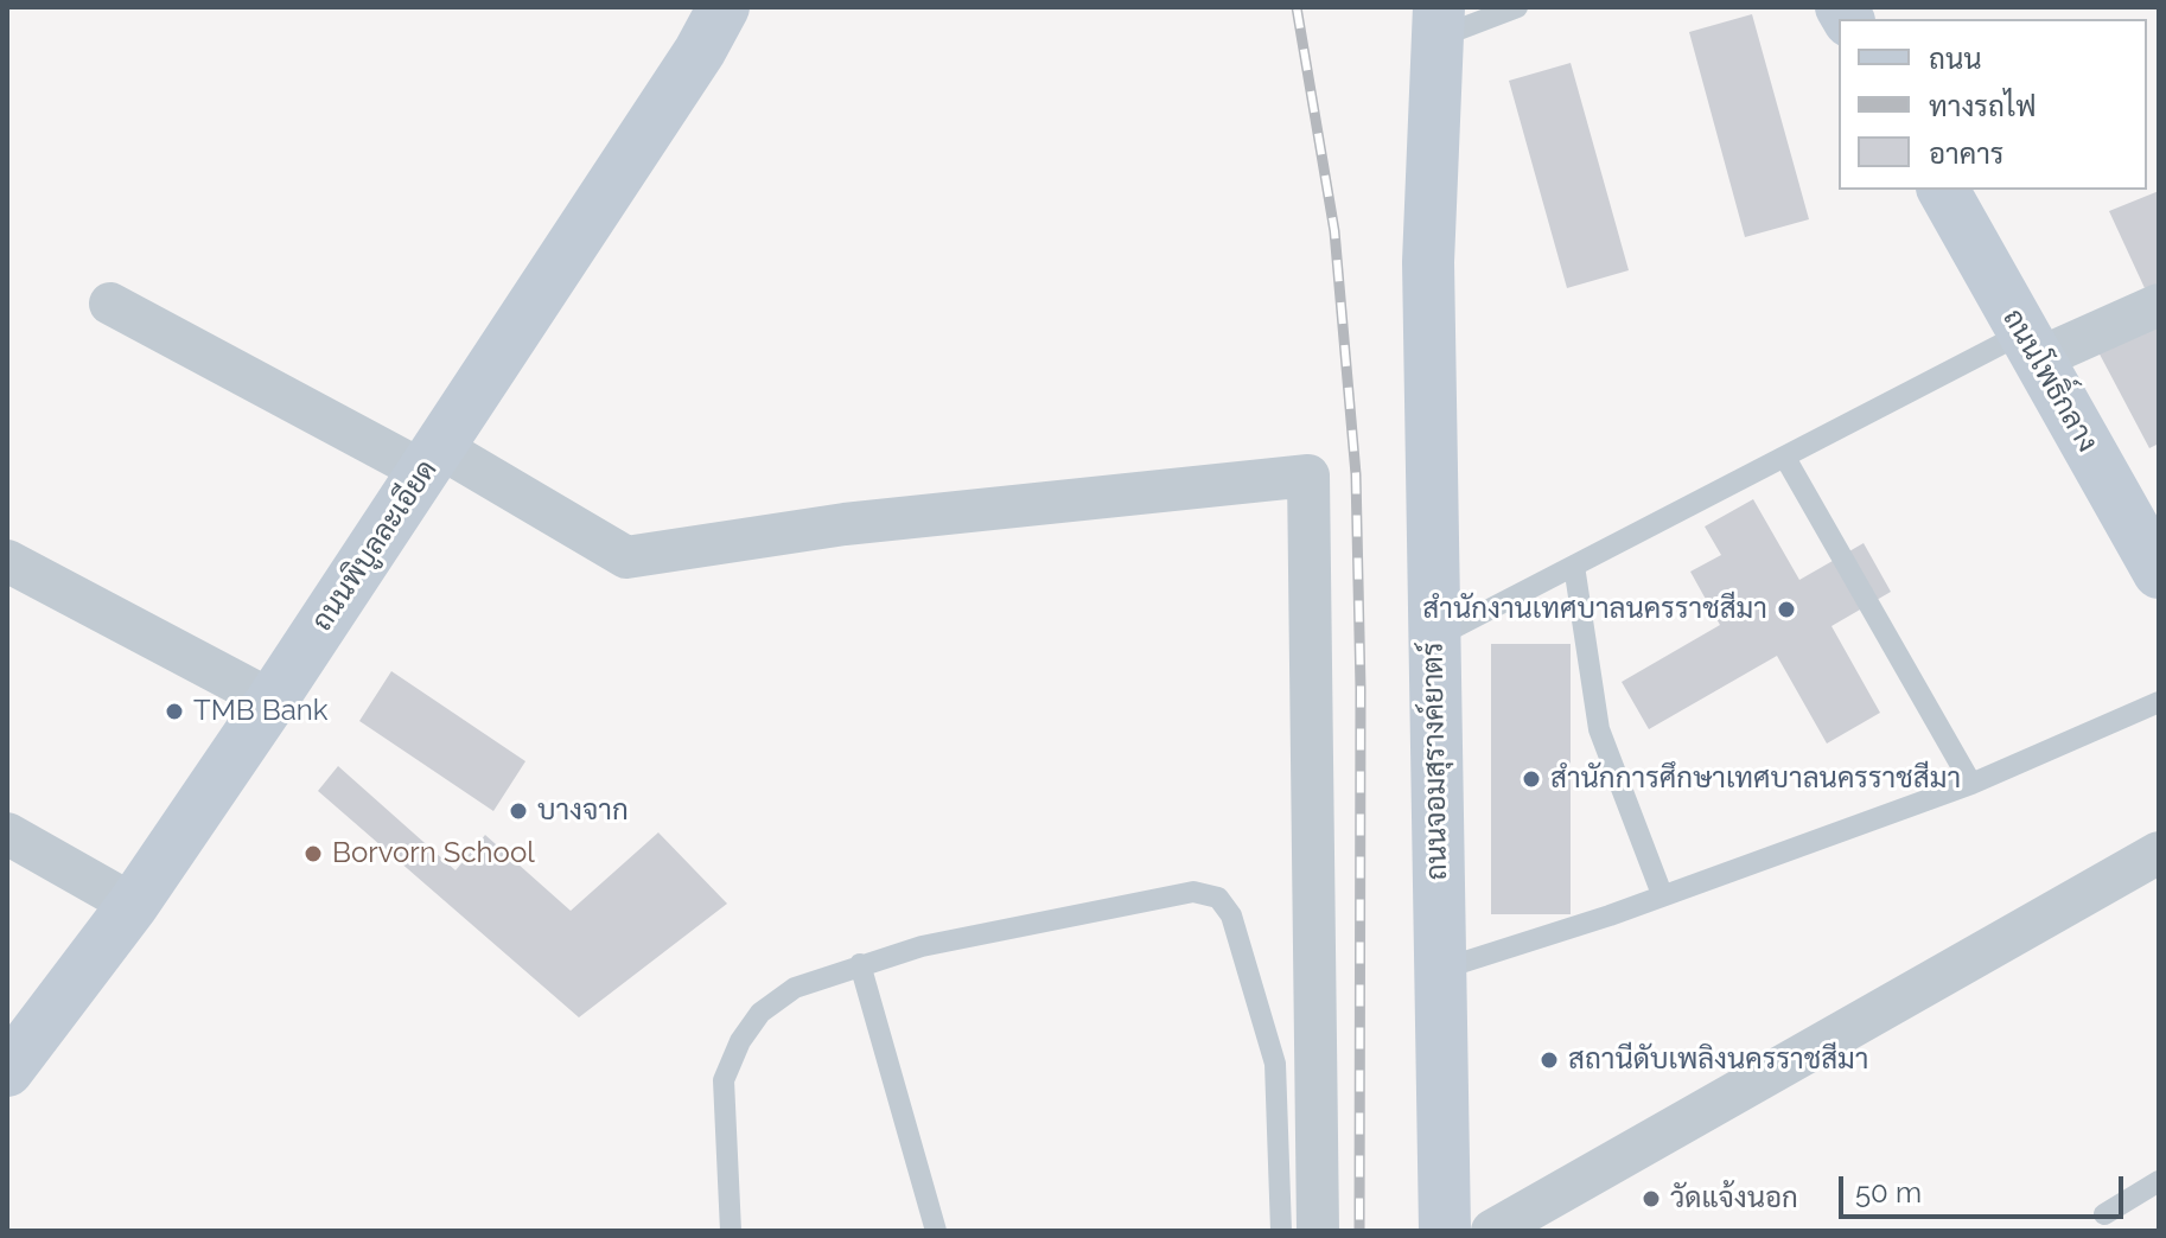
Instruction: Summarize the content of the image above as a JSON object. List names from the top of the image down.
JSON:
{
  "streets": {
    "main road": ["ถนนโพธิ์กลาง", "ถนนพิบูลละเอียด", "ถนนจอมสุรางค์ยาตร์"]
  },
  "places": [
    "สำนักงานเทศบาลนครราชสีมา",
    "TMB Bank",
    "สำนักการศึกษาเทศบาลนครราชสีมา",
    "บางจาก",
    "Borvorn School",
    "สถานีดับเพลิงนครราชสีมา",
    "วัดแจ้งนอก"
  ],
  "legend": ["ถนน", "ทางรถไฟ", "อาคาร"],
  "scale_bar": "50 m"
}
